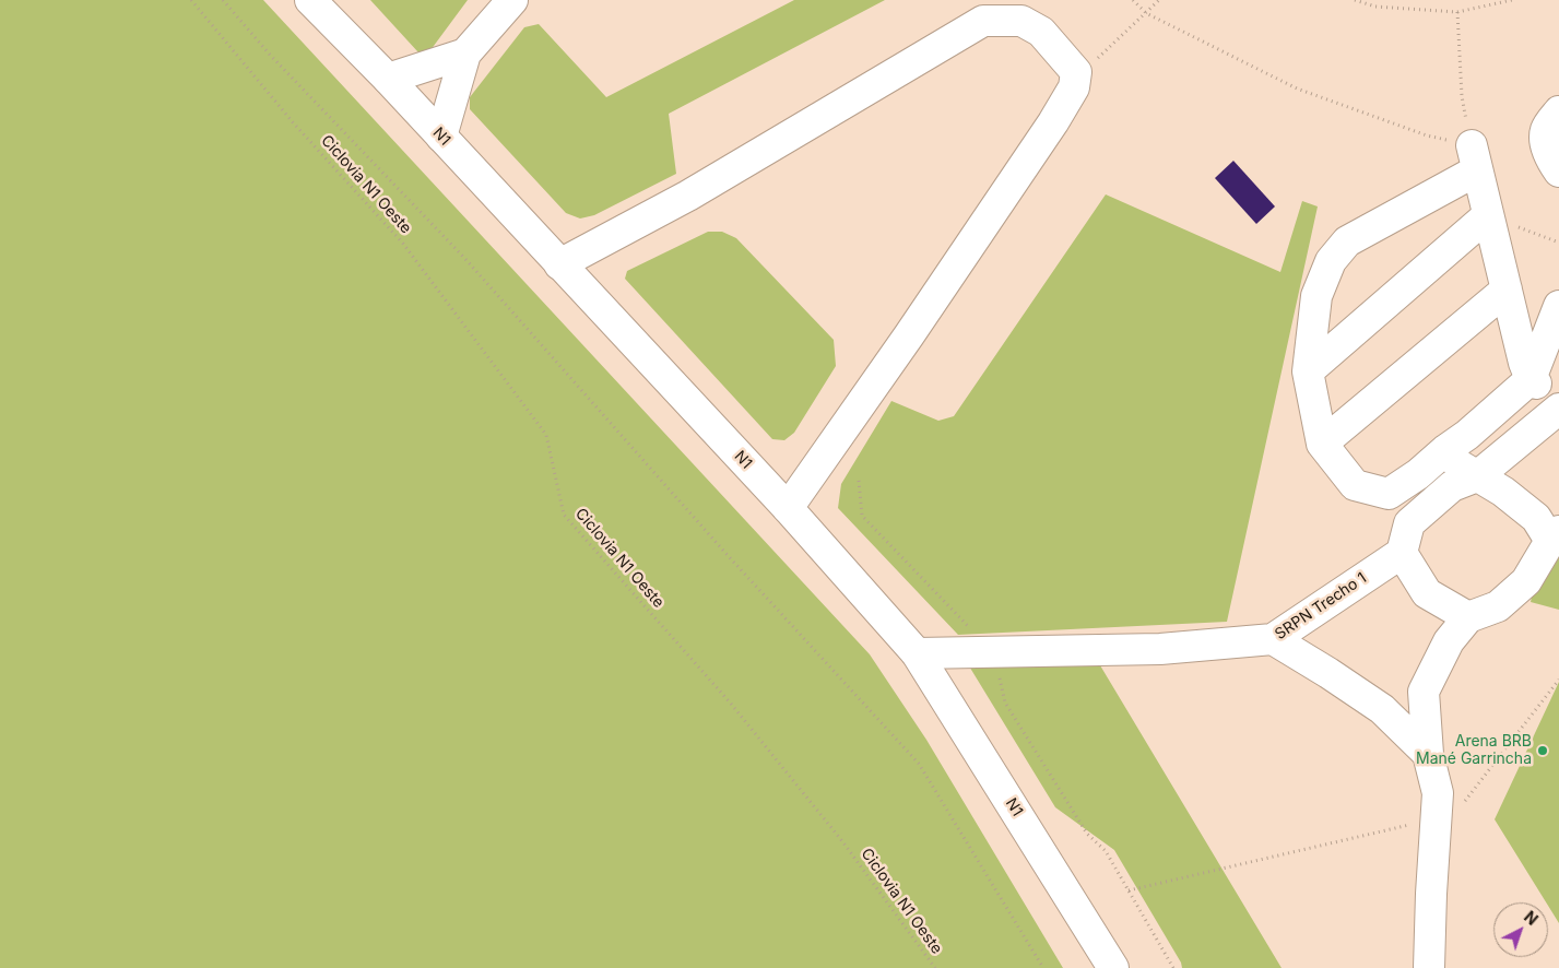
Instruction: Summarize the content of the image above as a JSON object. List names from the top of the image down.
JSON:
{
  "streets": {
    "main road": ["N1", "SRPN Trecho 1"],
    "path": ["Ciclovia N1 Oeste"]
  },
  "crossings": [
    ["N1", "SRPN Trecho 1"]
  ],
  "places": ["Arena BRB Mané Garrincha"],
  "north": "top right"
}
